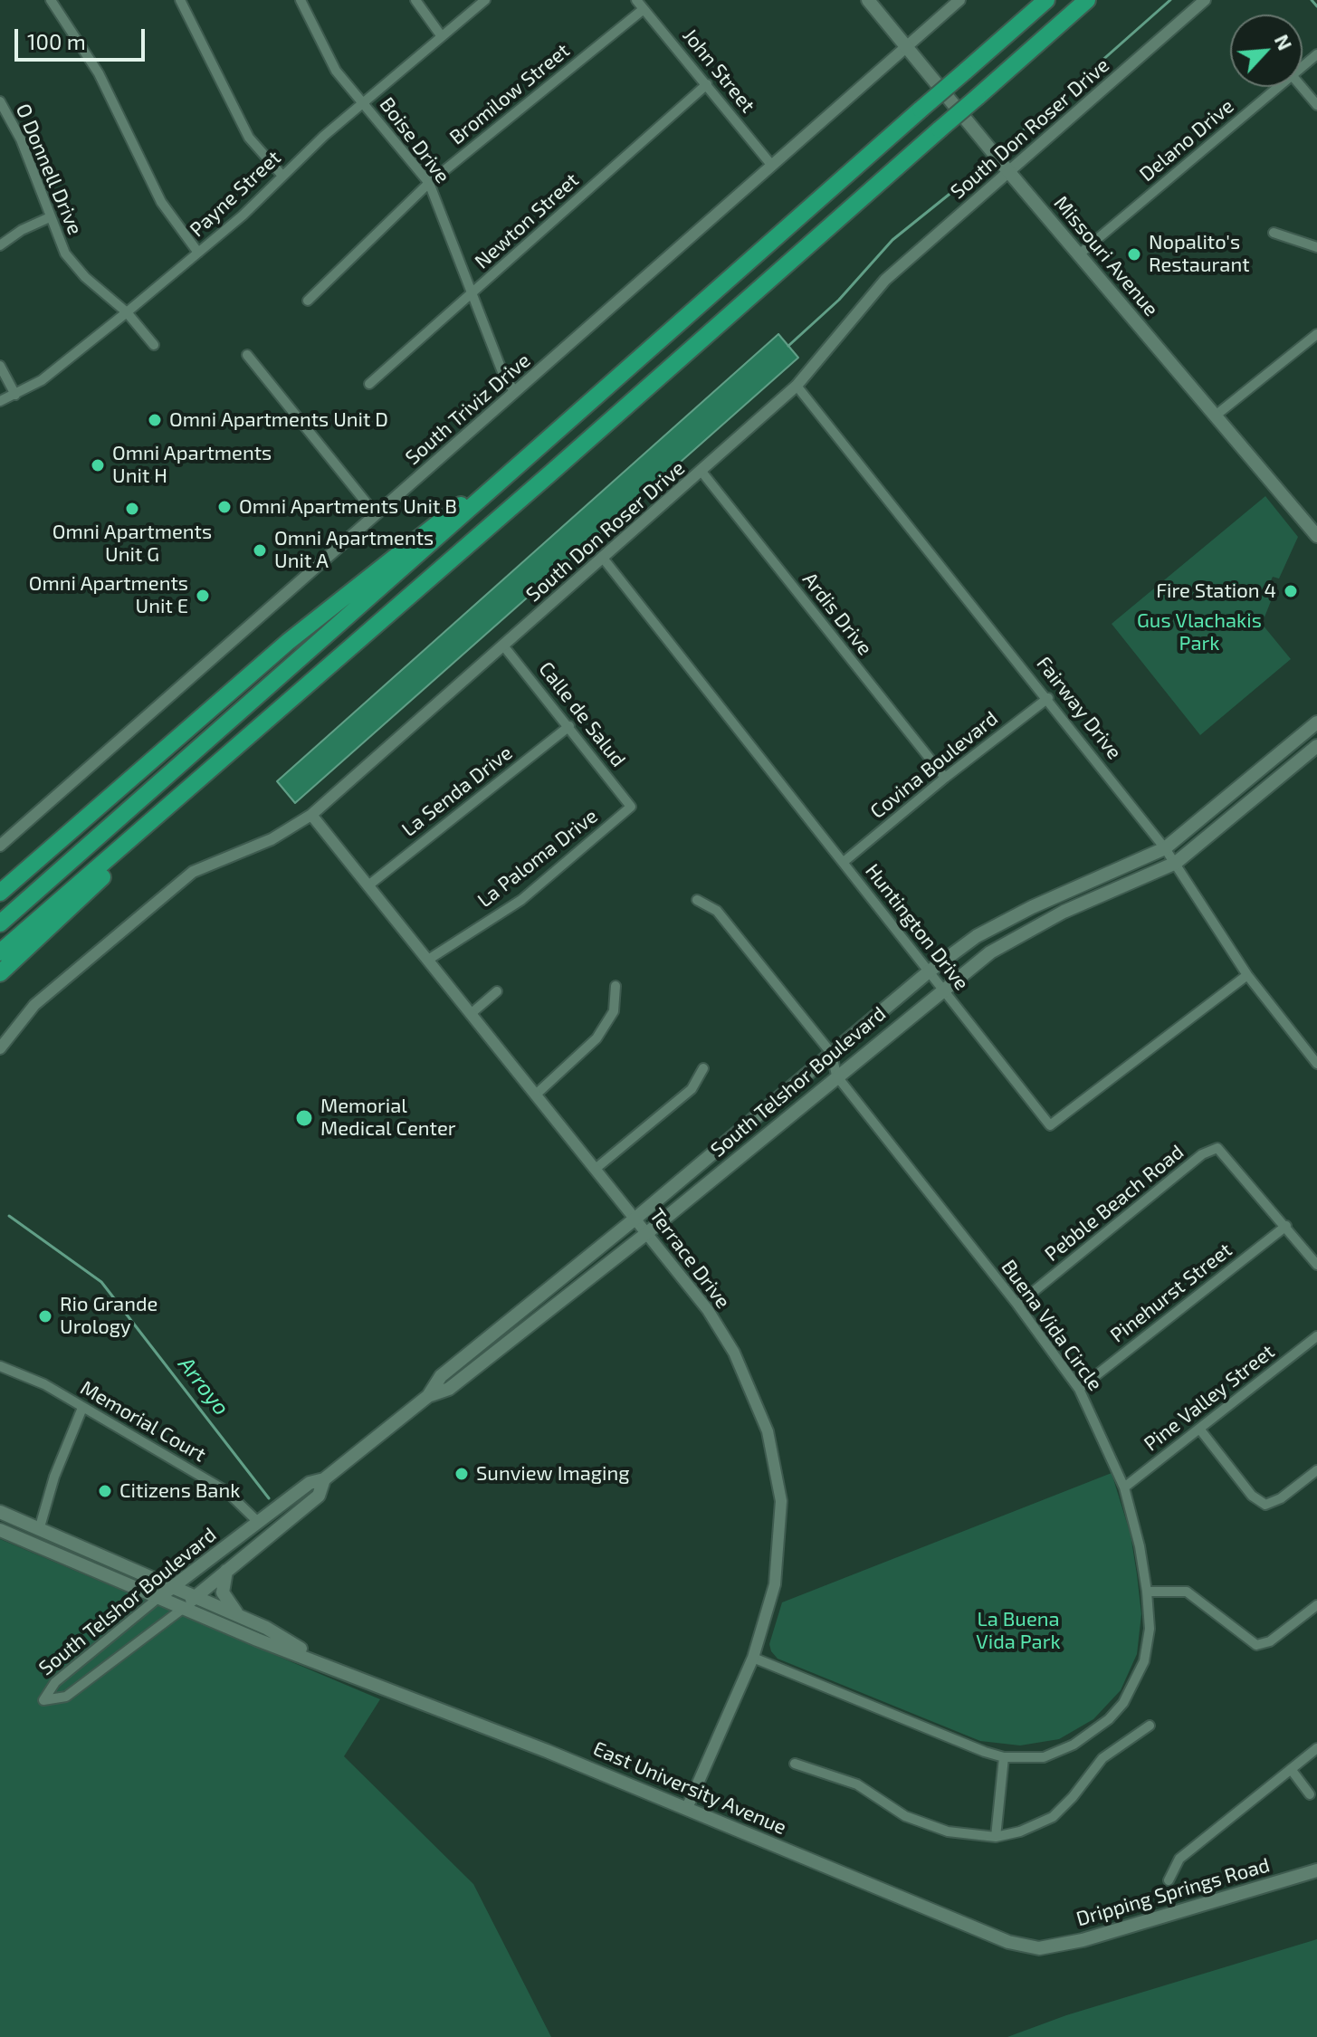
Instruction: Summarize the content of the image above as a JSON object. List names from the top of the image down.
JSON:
{
  "streets": {
    "main road": [
      "Missouri Avenue",
      "South Telshor Boulevard",
      "East University Avenue",
      "Dripping Springs Road"
    ],
    "street": [
      "John Street",
      "Bromilow Street",
      "South Don Roser Drive",
      "Boise Drive",
      "Delano Drive",
      "O Donnell Drive",
      "Payne Street",
      "Newton Street",
      "South Triviz Drive",
      "Ardis Drive",
      "Fairway Drive",
      "Calle de Salud",
      "Covina Boulevard",
      "La Senda Drive",
      "La Paloma Drive",
      "Huntington Drive",
      "Pebble Beach Road",
      "Terrace Drive",
      "Pinehurst Street",
      "Buena Vida Circle",
      "Pine Valley Street",
      "Memorial Court"
    ]
  },
  "crossings": [
    ["John Street", "Bromilow Street"],
    ["John Street", "Newton Street"],
    ["John Street", "South Triviz Drive"],
    ["Bromilow Street", "Boise Drive"],
    ["South Don Roser Drive", "Missouri Avenue"],
    ["South Don Roser Drive", "Ardis Drive"],
    ["South Don Roser Drive", "Fairway Drive"],
    ["South Don Roser Drive", "Calle de Salud"],
    ["South Don Roser Drive", "Huntington Drive"],
    ["South Don Roser Drive", "Terrace Drive"],
    ["Boise Drive", "Payne Street"],
    ["Boise Drive", "Newton Street"],
    ["Boise Drive", "South Triviz Drive"],
    ["Delano Drive", "Missouri Avenue"],
    ["O Donnell Drive", "Payne Street"],
    ["Missouri Avenue", "South Triviz Drive"],
    ["Ardis Drive", "Covina Boulevard"],
    ["Fairway Drive", "Covina Boulevard"],
    ["Fairway Drive", "Huntington Drive"],
    ["Fairway Drive", "South Telshor Boulevard"],
    ["Calle de Salud", "La Senda Drive"],
    ["Calle de Salud", "La Paloma Drive"],
    ["Covina Boulevard", "Huntington Drive"],
    ["La Senda Drive", "Terrace Drive"],
    ["La Paloma Drive", "Terrace Drive"],
    ["Huntington Drive", "South Telshor Boulevard"],
    ["South Telshor Boulevard", "Terrace Drive"],
    ["South Telshor Boulevard", "Buena Vida Circle"],
    ["South Telshor Boulevard", "Memorial Court"],
    ["South Telshor Boulevard", "East University Avenue"],
    ["Pebble Beach Road", "Pinehurst Street"],
    ["Pebble Beach Road", "Buena Vida Circle"],
    ["Terrace Drive", "Buena Vida Circle"],
    ["Terrace Drive", "East University Avenue"],
    ["Pinehurst Street", "Buena Vida Circle"],
    ["Buena Vida Circle", "Pine Valley Street"],
    ["East University Avenue", "Dripping Springs Road"]
  ],
  "water": ["Arroyo"],
  "parks": ["Gus Vlachakis Park", "La Buena Vida Park"],
  "places": [
    "Nopalito's Restaurant",
    "Omni Apartments Unit D",
    "Omni Apartments Unit H",
    "Omni Apartments Unit B",
    "Omni Apartments Unit G",
    "Omni Apartments Unit A",
    "Fire Station 4",
    "Omni Apartments Unit E",
    "Memorial Medical Center",
    "Rio Grande Urology",
    "Sunview Imaging",
    "Citizens Bank"
  ],
  "scale_bar": "100 m",
  "north": "top right"
}
